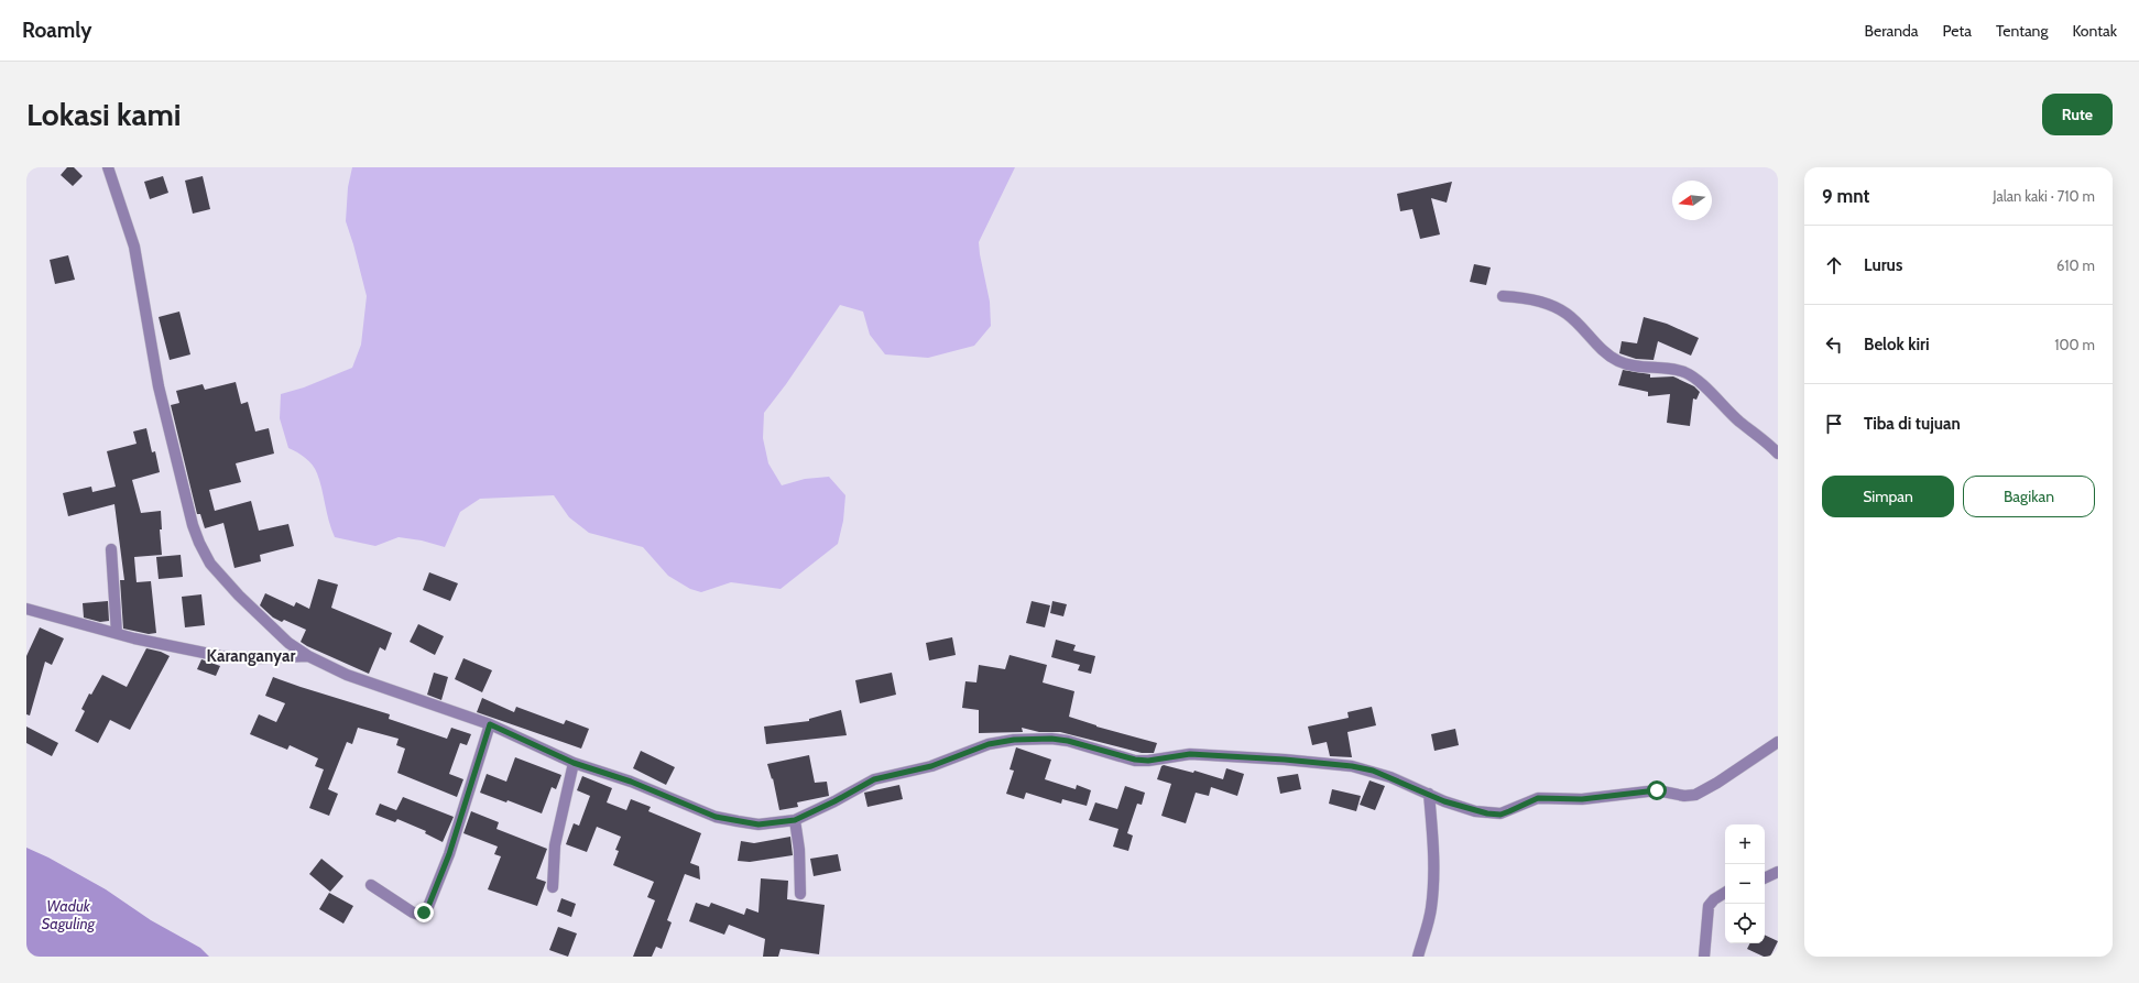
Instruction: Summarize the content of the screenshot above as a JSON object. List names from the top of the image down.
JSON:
{
  "districts": ["Karanganyar"],
  "water": ["Waduk Saguling"],
  "north": "left",
  "page": {
    "header": "Roamly",
    "nav": [
      "Beranda",
      "Peta",
      "Tentang",
      "Kontak"
    ],
    "buttons": [
      "Rute",
      ["Simpan", "Bagikan"]
    ],
    "title": "Lokasi kami",
    "heading": ["9 mnt", "Jalan kaki · 710 m"],
    "list": [
      ["Lurus", "610 m"],
      ["Belok kiri", "100 m"],
      "Tiba di tujuan"
    ],
    "map_buttons": ["+", "−"]
  }
}
